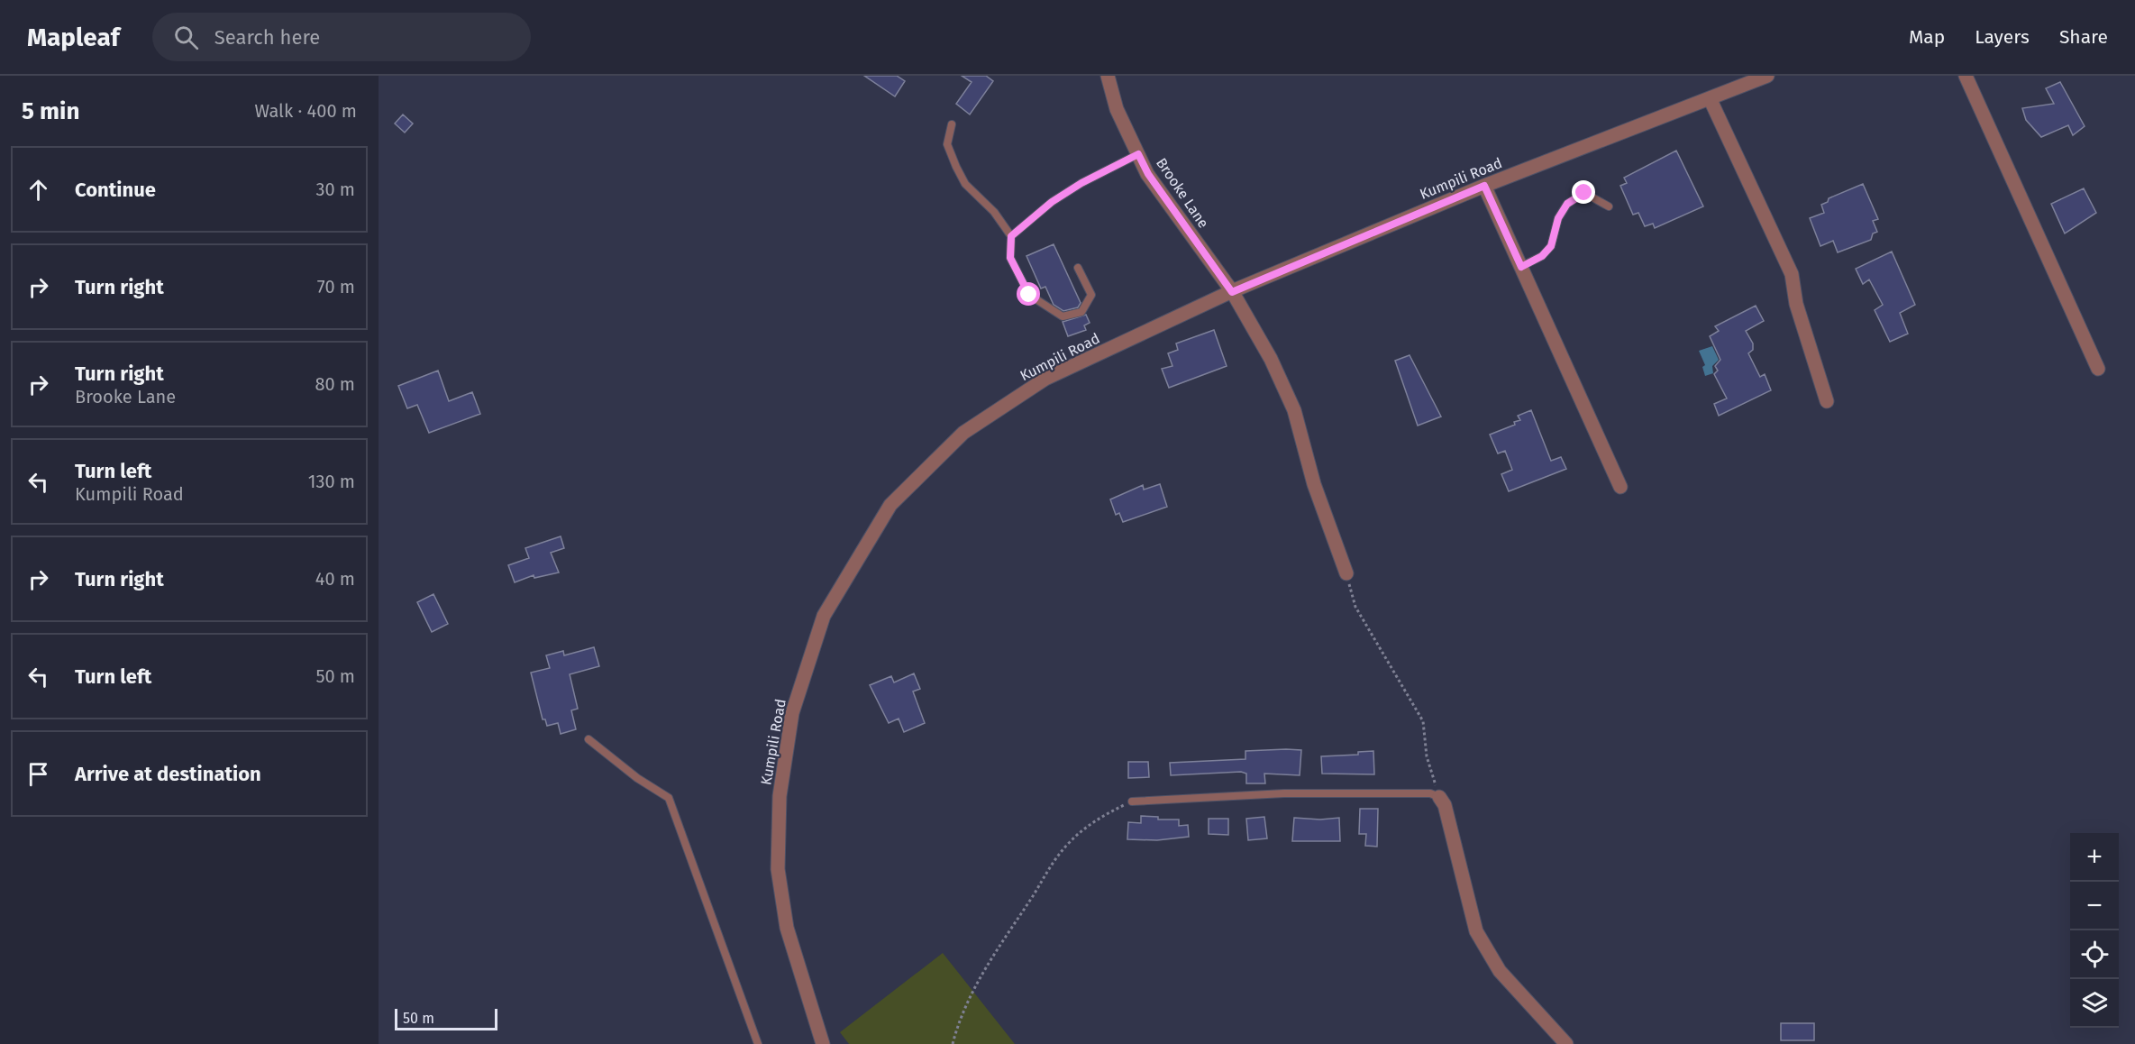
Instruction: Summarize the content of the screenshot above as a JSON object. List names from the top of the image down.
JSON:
{
  "streets": {
    "street": ["Kumpili Road", "Brooke Lane"]
  },
  "crossings": [
    ["Kumpili Road", "Brooke Lane"]
  ],
  "scale_bar": "50 m",
  "page": {
    "header": "Mapleaf",
    "search": "Search here",
    "nav": ["Map", "Layers", "Share"],
    "heading": ["5 min", "Walk · 400 m"],
    "list": [
      ["Continue", "30 m"],
      ["Turn right", "70 m"],
      ["Turn right", "Brooke Lane", "80 m"],
      ["Turn left", "Kumpili Road", "130 m"],
      ["Turn right", "40 m"],
      ["Turn left", "50 m"],
      "Arrive at destination"
    ],
    "map_buttons": ["+", "−"],
    "scale": "50 m"
  }
}
